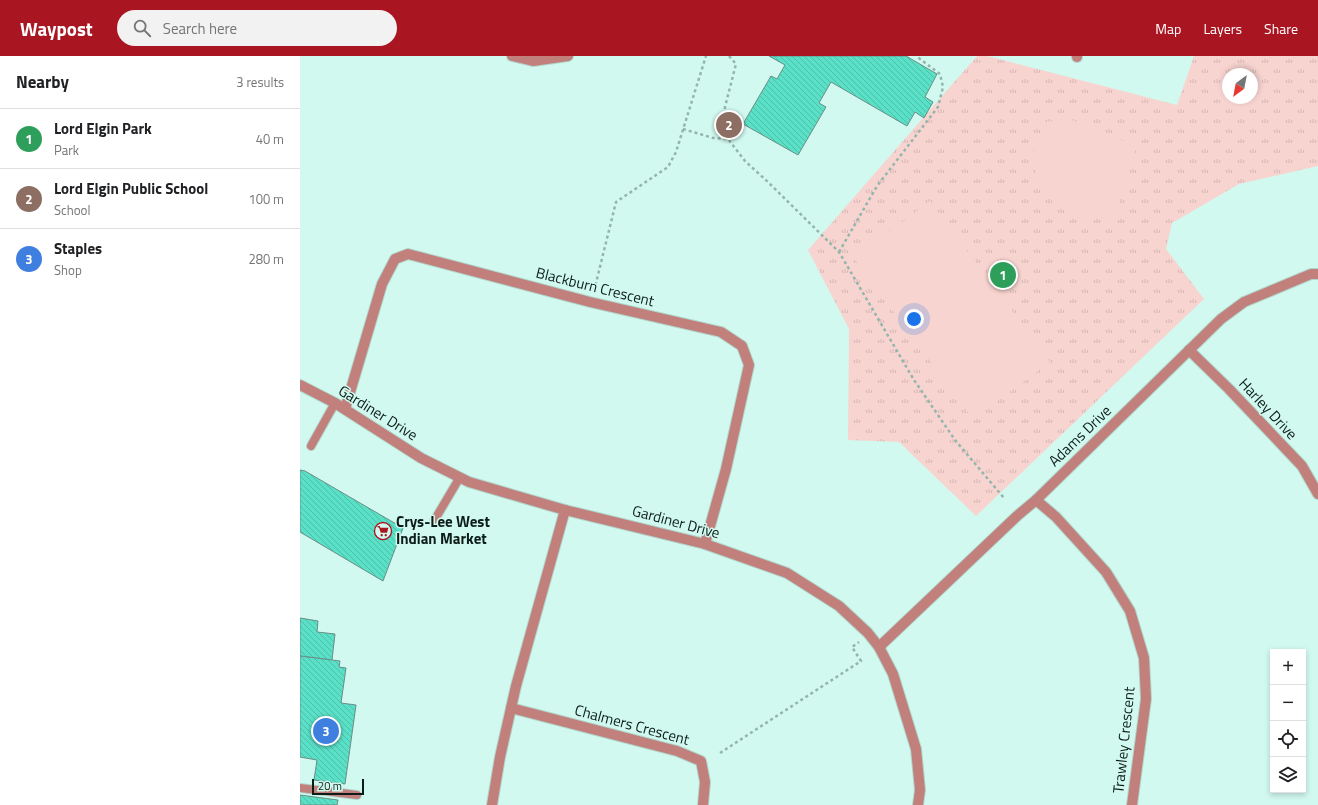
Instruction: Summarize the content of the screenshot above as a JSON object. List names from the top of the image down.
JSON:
{
  "streets": {
    "street": [
      "Blackburn Crescent",
      "Harley Drive",
      "Gardiner Drive",
      "Adams Drive",
      "Chalmers Crescent",
      "Trawley Crescent"
    ]
  },
  "crossings": [
    ["Blackburn Crescent", "Gardiner Drive"],
    ["Harley Drive", "Adams Drive"],
    ["Gardiner Drive", "Adams Drive"],
    ["Adams Drive", "Trawley Crescent"]
  ],
  "places": {
    "supermarket": ["Crys-Lee West Indian Market"]
  },
  "scale_bar": "20 m",
  "north": "bottom left",
  "page": {
    "header": "Waypost",
    "search": "Search here",
    "nav": ["Map", "Layers", "Share"],
    "heading": ["Nearby", "3 results"],
    "list": [
      {
        "mark": "1",
        "name": "Lord Elgin Park",
        "note": "Park",
        "value": "40 m"
      },
      {
        "mark": "2",
        "name": "Lord Elgin Public School",
        "note": "School",
        "value": "100 m"
      },
      {
        "mark": "3",
        "name": "Staples",
        "note": "Shop",
        "value": "280 m"
      }
    ],
    "pins": ["2", "1", "3"],
    "map_buttons": ["+", "−"],
    "scale": "20 m"
  }
}
